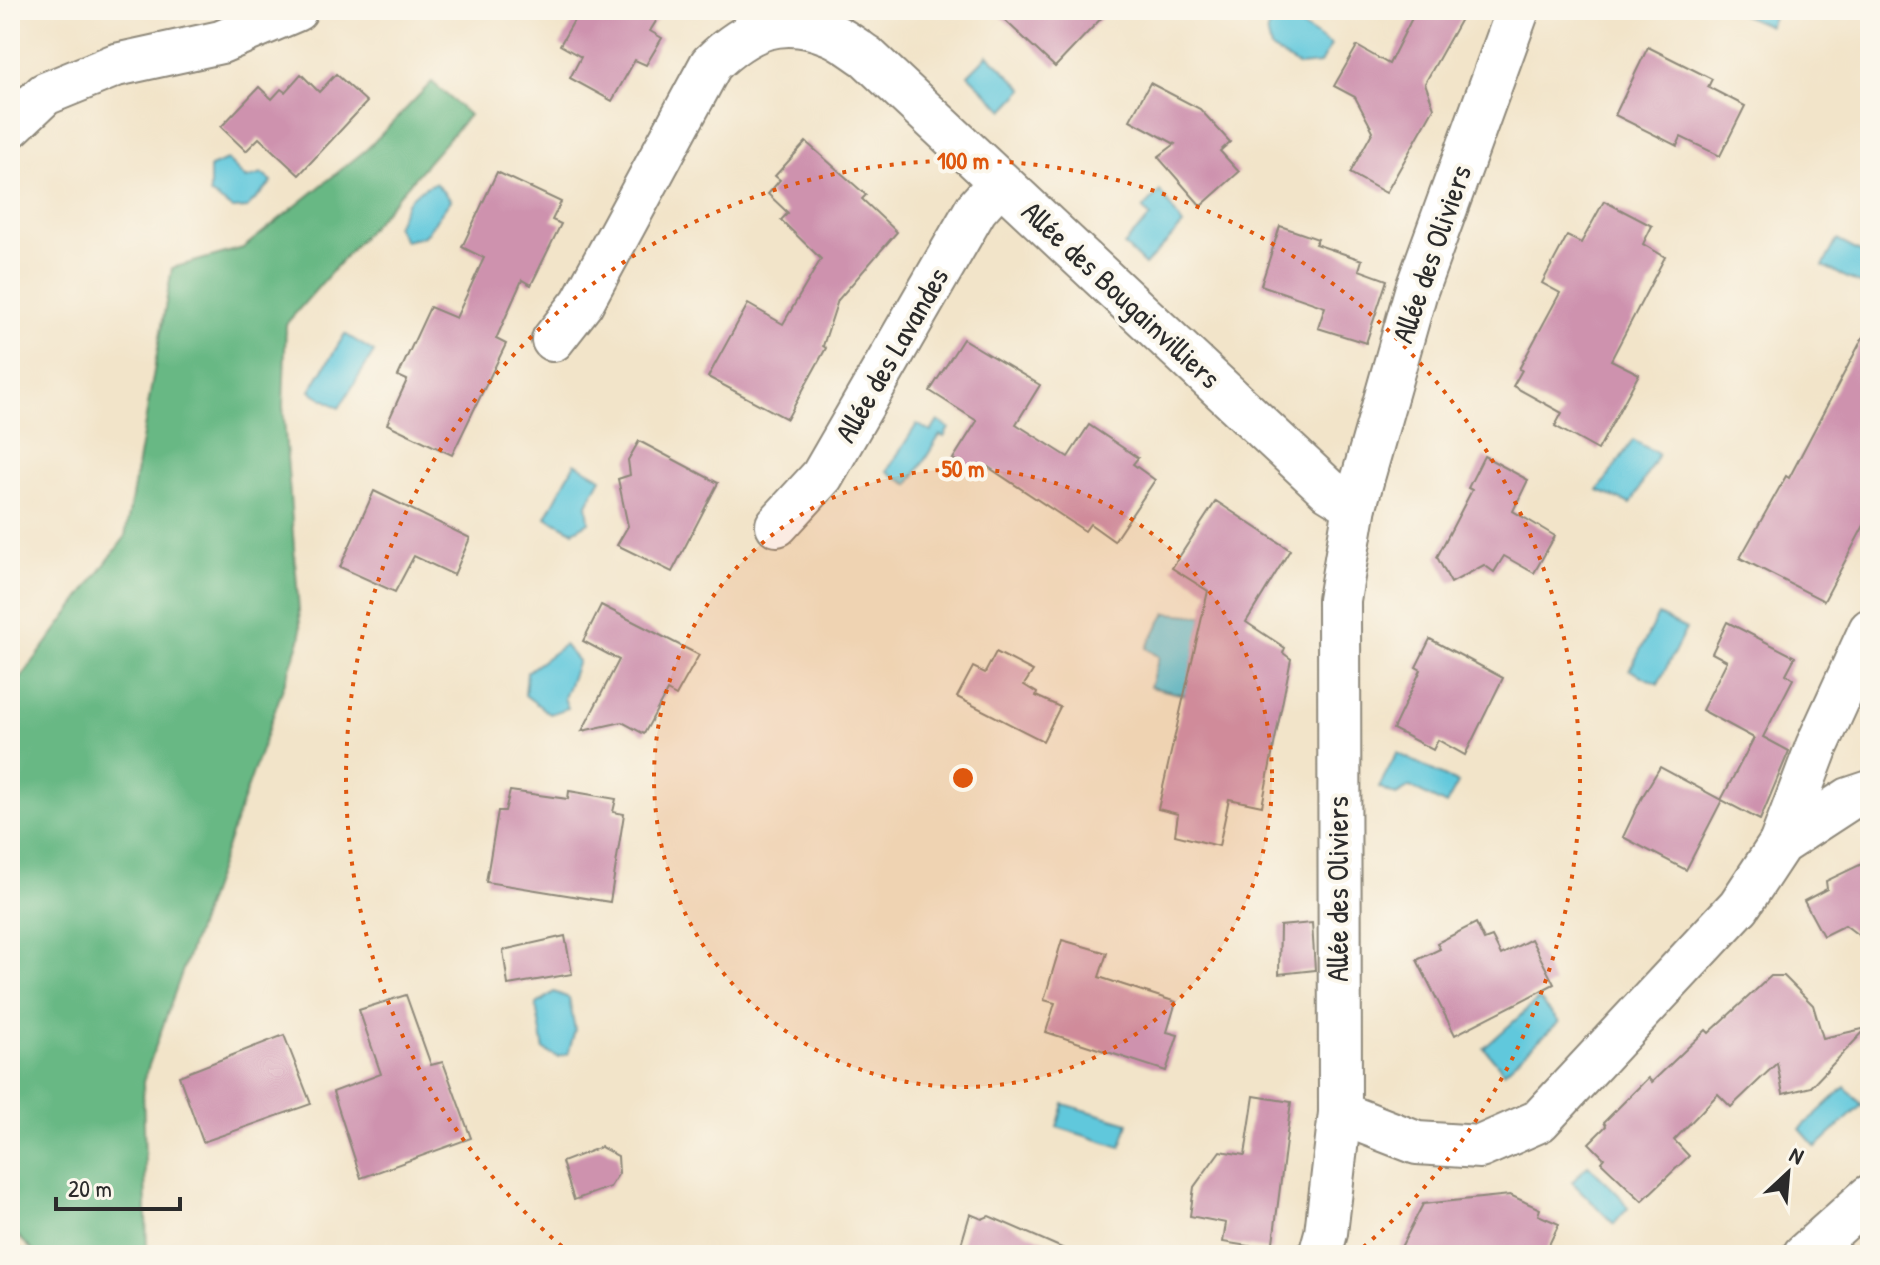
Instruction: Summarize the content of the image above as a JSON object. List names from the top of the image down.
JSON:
{
  "streets": {
    "street": ["Allée des Oliviers", "Allée des Bougainvilliers", "Allée des Lavandes"]
  },
  "crossings": [
    ["Allée des Oliviers", "Allée des Bougainvilliers"],
    ["Allée des Bougainvilliers", "Allée des Lavandes"]
  ],
  "scale_bar": "20 m",
  "north": "top right",
  "rings": ["100 m", "50 m"]
}
